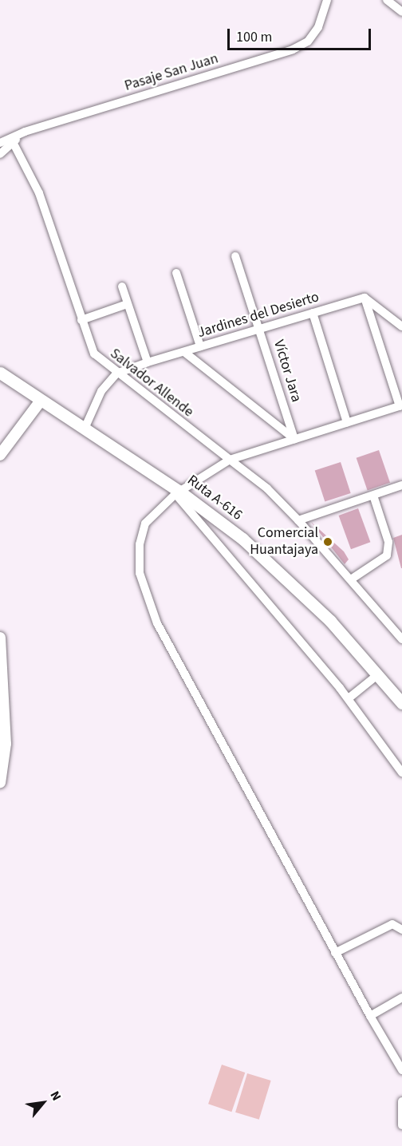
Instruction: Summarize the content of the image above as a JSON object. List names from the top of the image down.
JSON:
{
  "streets": {
    "main road": ["Ruta A-616"],
    "street": [
      "Pasaje San Juan",
      "Jardines del Desierto",
      "Víctor Jara",
      "Salvador Allende"
    ]
  },
  "crossings": [
    ["Pasaje San Juan", "Salvador Allende"],
    ["Jardines del Desierto", "Víctor Jara"],
    ["Jardines del Desierto", "Salvador Allende"]
  ],
  "places": ["Comercial Huantajaya"],
  "scale_bar": "100 m",
  "north": "top right"
}
